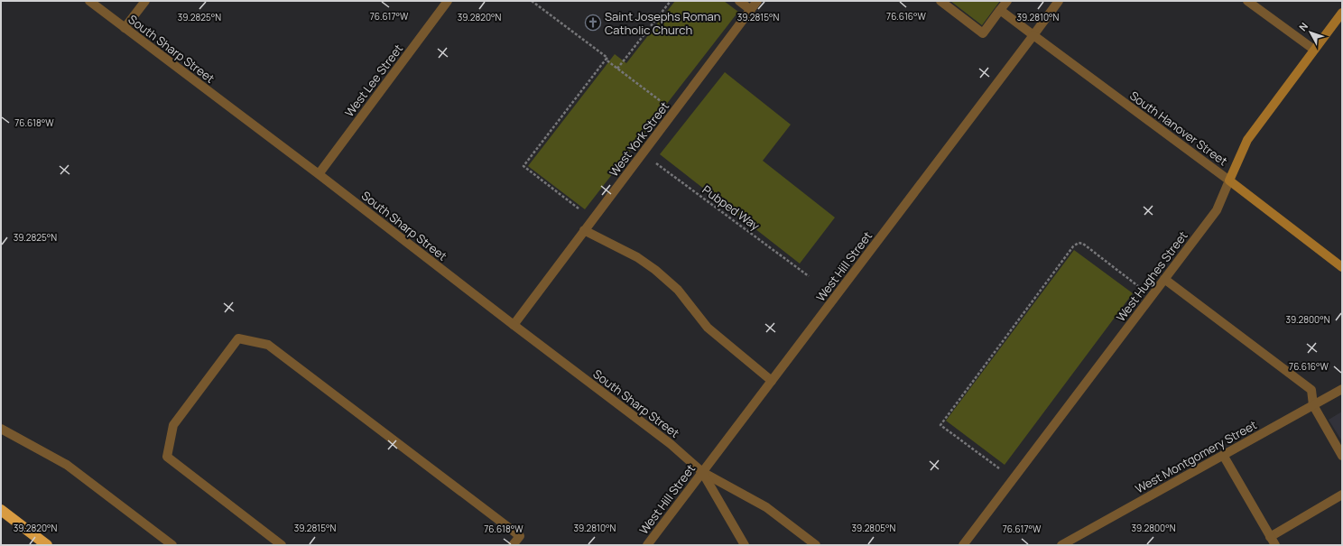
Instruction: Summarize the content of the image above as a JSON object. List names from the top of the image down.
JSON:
{
  "streets": {
    "main road": ["South Hanover Street", "West Hughes Street"],
    "street": [
      "South Sharp Street",
      "West Lee Street",
      "West York Street",
      "West Hill Street",
      "West Montgomery Street"
    ],
    "path": ["Pubped Way"]
  },
  "crossings": [
    ["South Sharp Street", "West Lee Street"],
    ["South Sharp Street", "West York Street"],
    ["South Sharp Street", "West Hill Street"],
    ["South Hanover Street", "West Hill Street"],
    ["South Hanover Street", "West Hughes Street"],
    ["West York Street", "Pubped Way"]
  ],
  "places": {
    "church": ["Saint Josephs Roman Catholic Church"]
  },
  "north": "top left",
  "coordinates": [
    "76.616°W",
    "76.617°W",
    "39.2825°N",
    "39.2820°N",
    "39.2815°N",
    "39.2810°N",
    "76.618°W",
    "39.2800°N",
    "39.2805°N"
  ]
}
